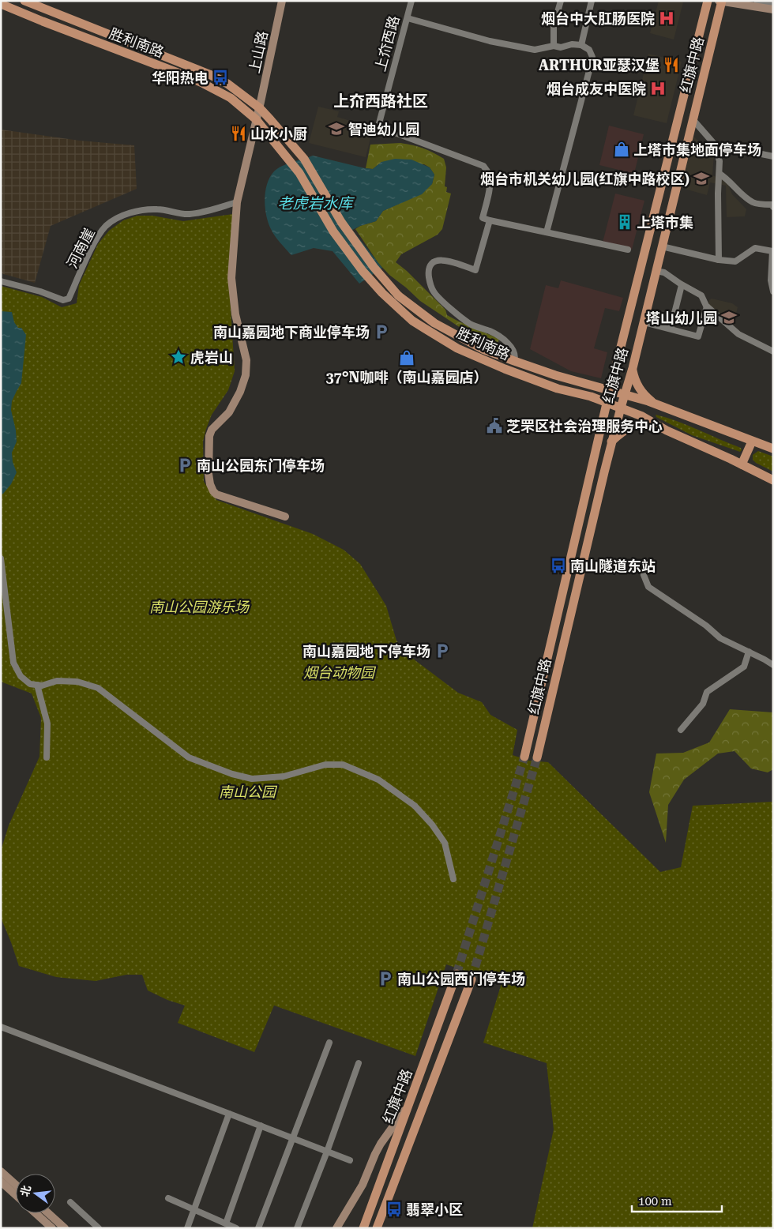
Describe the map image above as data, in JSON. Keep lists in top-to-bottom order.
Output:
{
  "streets": {
    "main road": ["胜利南路", "红旗中路"],
    "street": ["上夼西路", "上山路", "河南崖"]
  },
  "crossings": [
    ["胜利南路", "上山路"],
    ["胜利南路", "红旗中路"],
    ["上山路", "河南崖"]
  ],
  "districts": ["上夼西路社区"],
  "water": ["老虎岩水库"],
  "parks": ["南山公园游乐场", "烟台动物园", "南山公园"],
  "places": {
    "hospital": ["烟台中大肛肠医院", "烟台成友中医院"],
    "restaurant": ["ARTHUR亚瑟汉堡", "山水小厨"],
    "bus stop": ["华阳热电", "南山隧道东站", "翡翠小区"],
    "school or university": ["智迪幼儿园", "烟台市机关幼儿园(红旗中路校区)", "塔山幼儿园"],
    "shop": ["上塔市集地面停车场", "37°N咖啡（南山嘉园店）"],
    "building": ["上塔市集"],
    "parking": [
      "南山嘉园地下商业停车场",
      "南山公园东门停车场",
      "南山嘉园地下停车场",
      "南山公园西门停车场"
    ],
    "place": ["虎岩山"],
    "public building": ["芝罘区社会治理服务中心"]
  },
  "scale_bar": "100 m",
  "north": "left"
}
